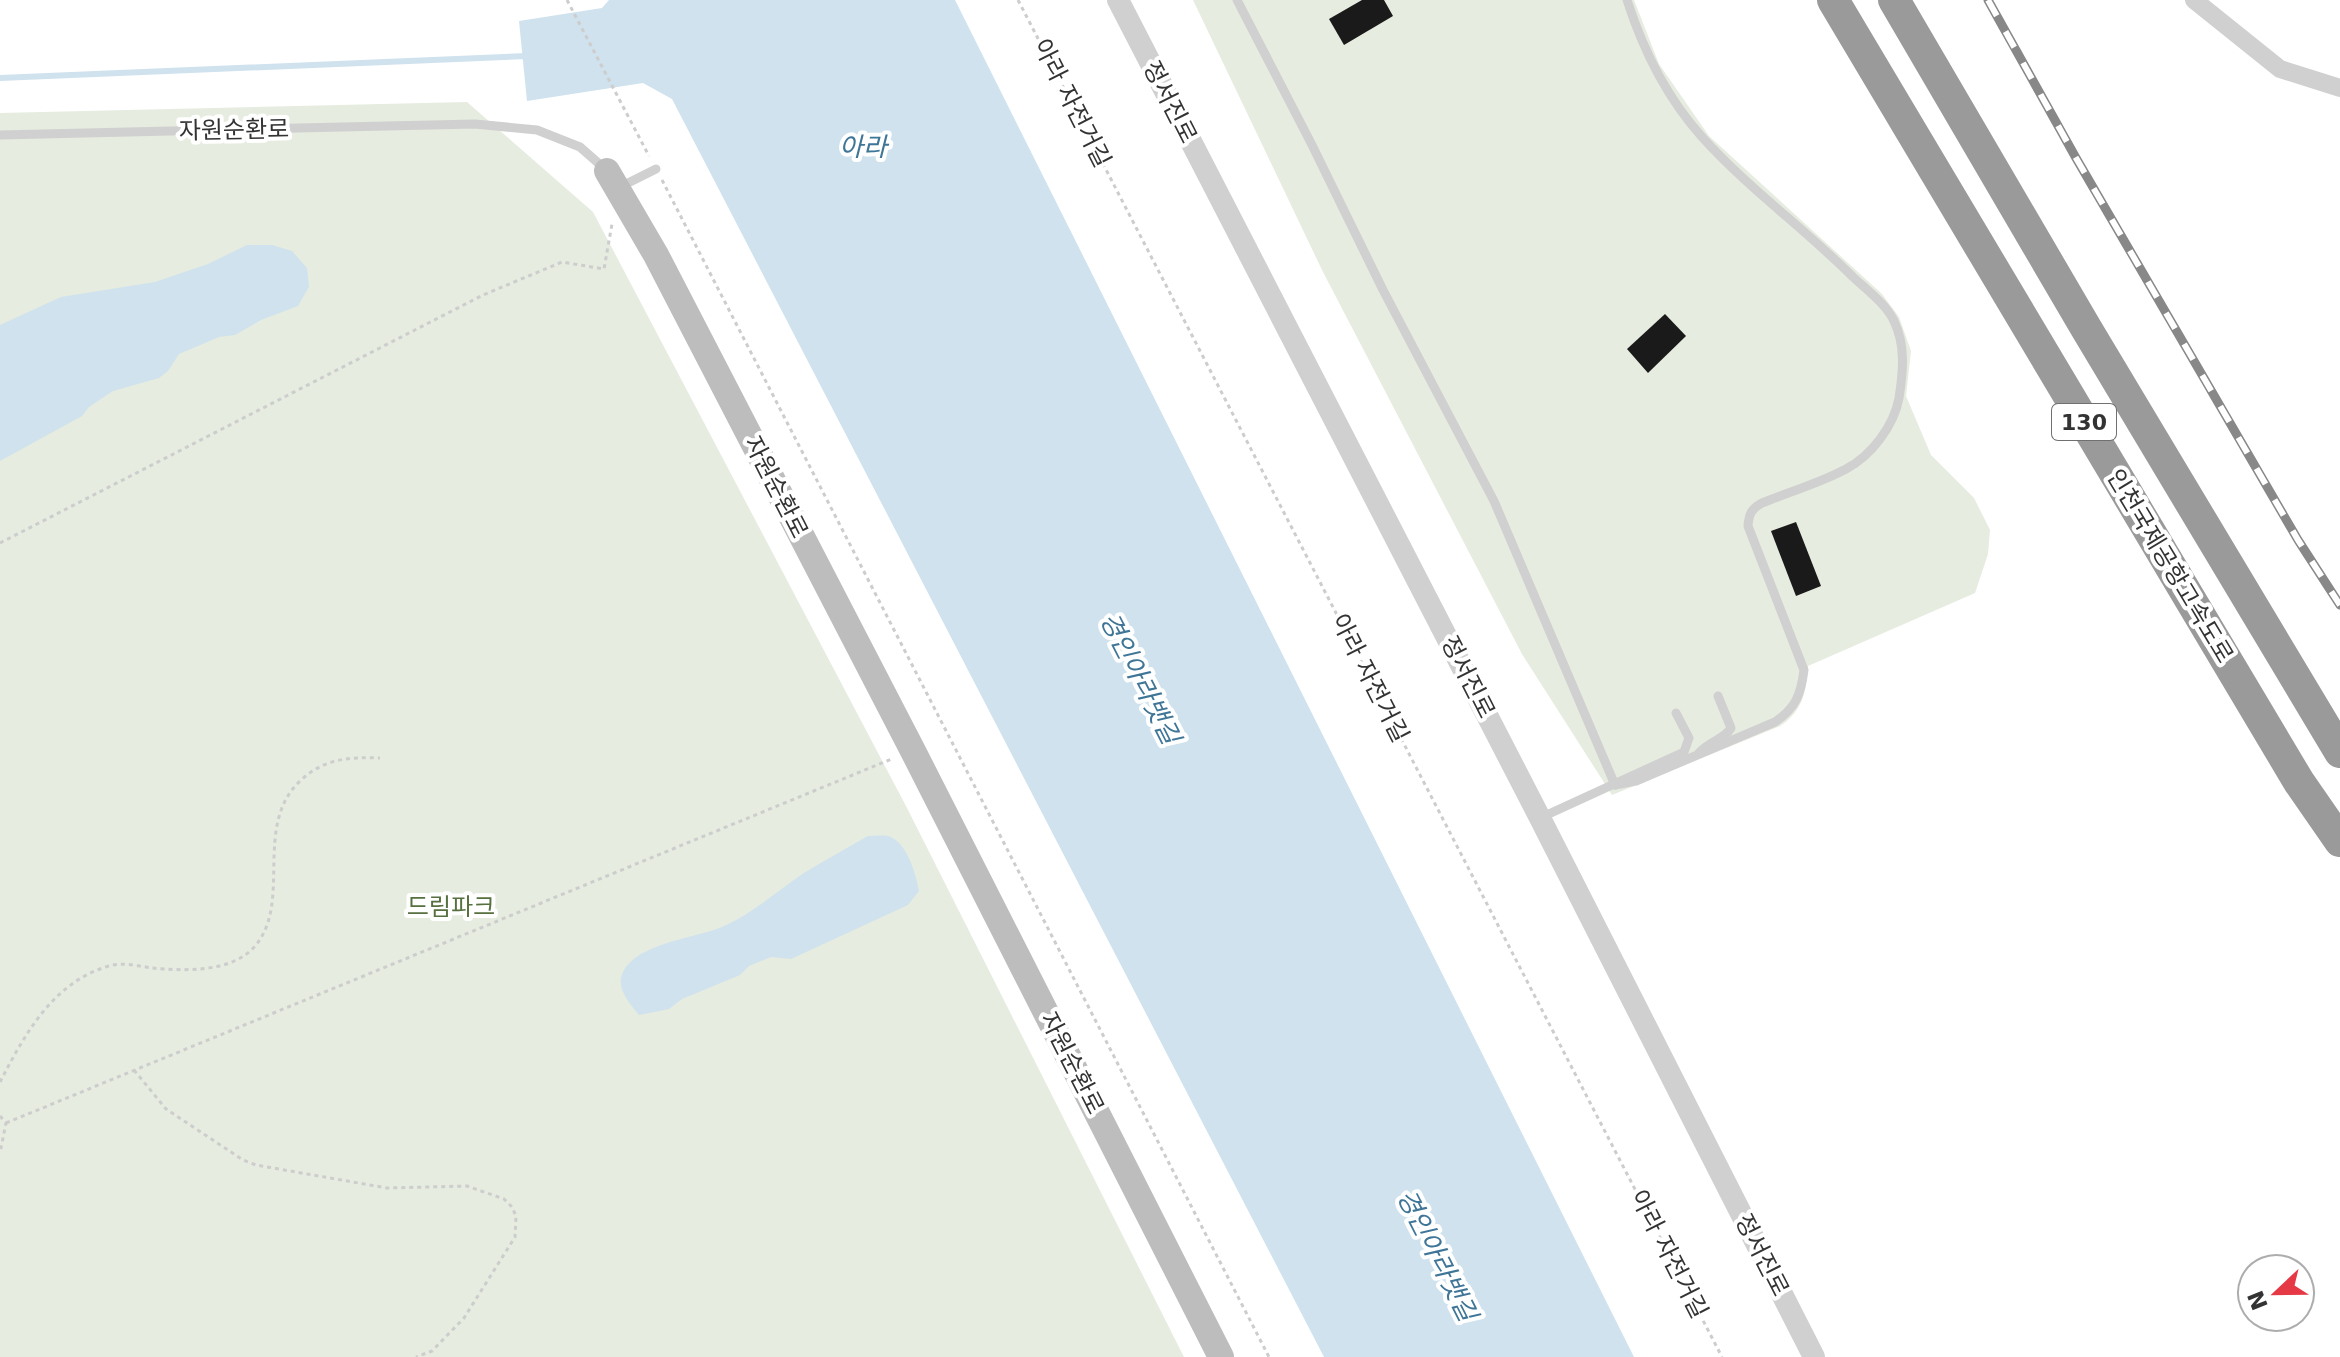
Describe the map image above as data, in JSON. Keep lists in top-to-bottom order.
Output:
{
  "streets": {
    "highway": ["130", "인천국제공항고속도로"],
    "main road": ["자원순환로"],
    "street": ["정서진로"],
    "path": ["아라 자전거길"]
  },
  "water": ["아라", "경인아라뱃길"],
  "parks": ["드림파크"],
  "north": "left"
}
